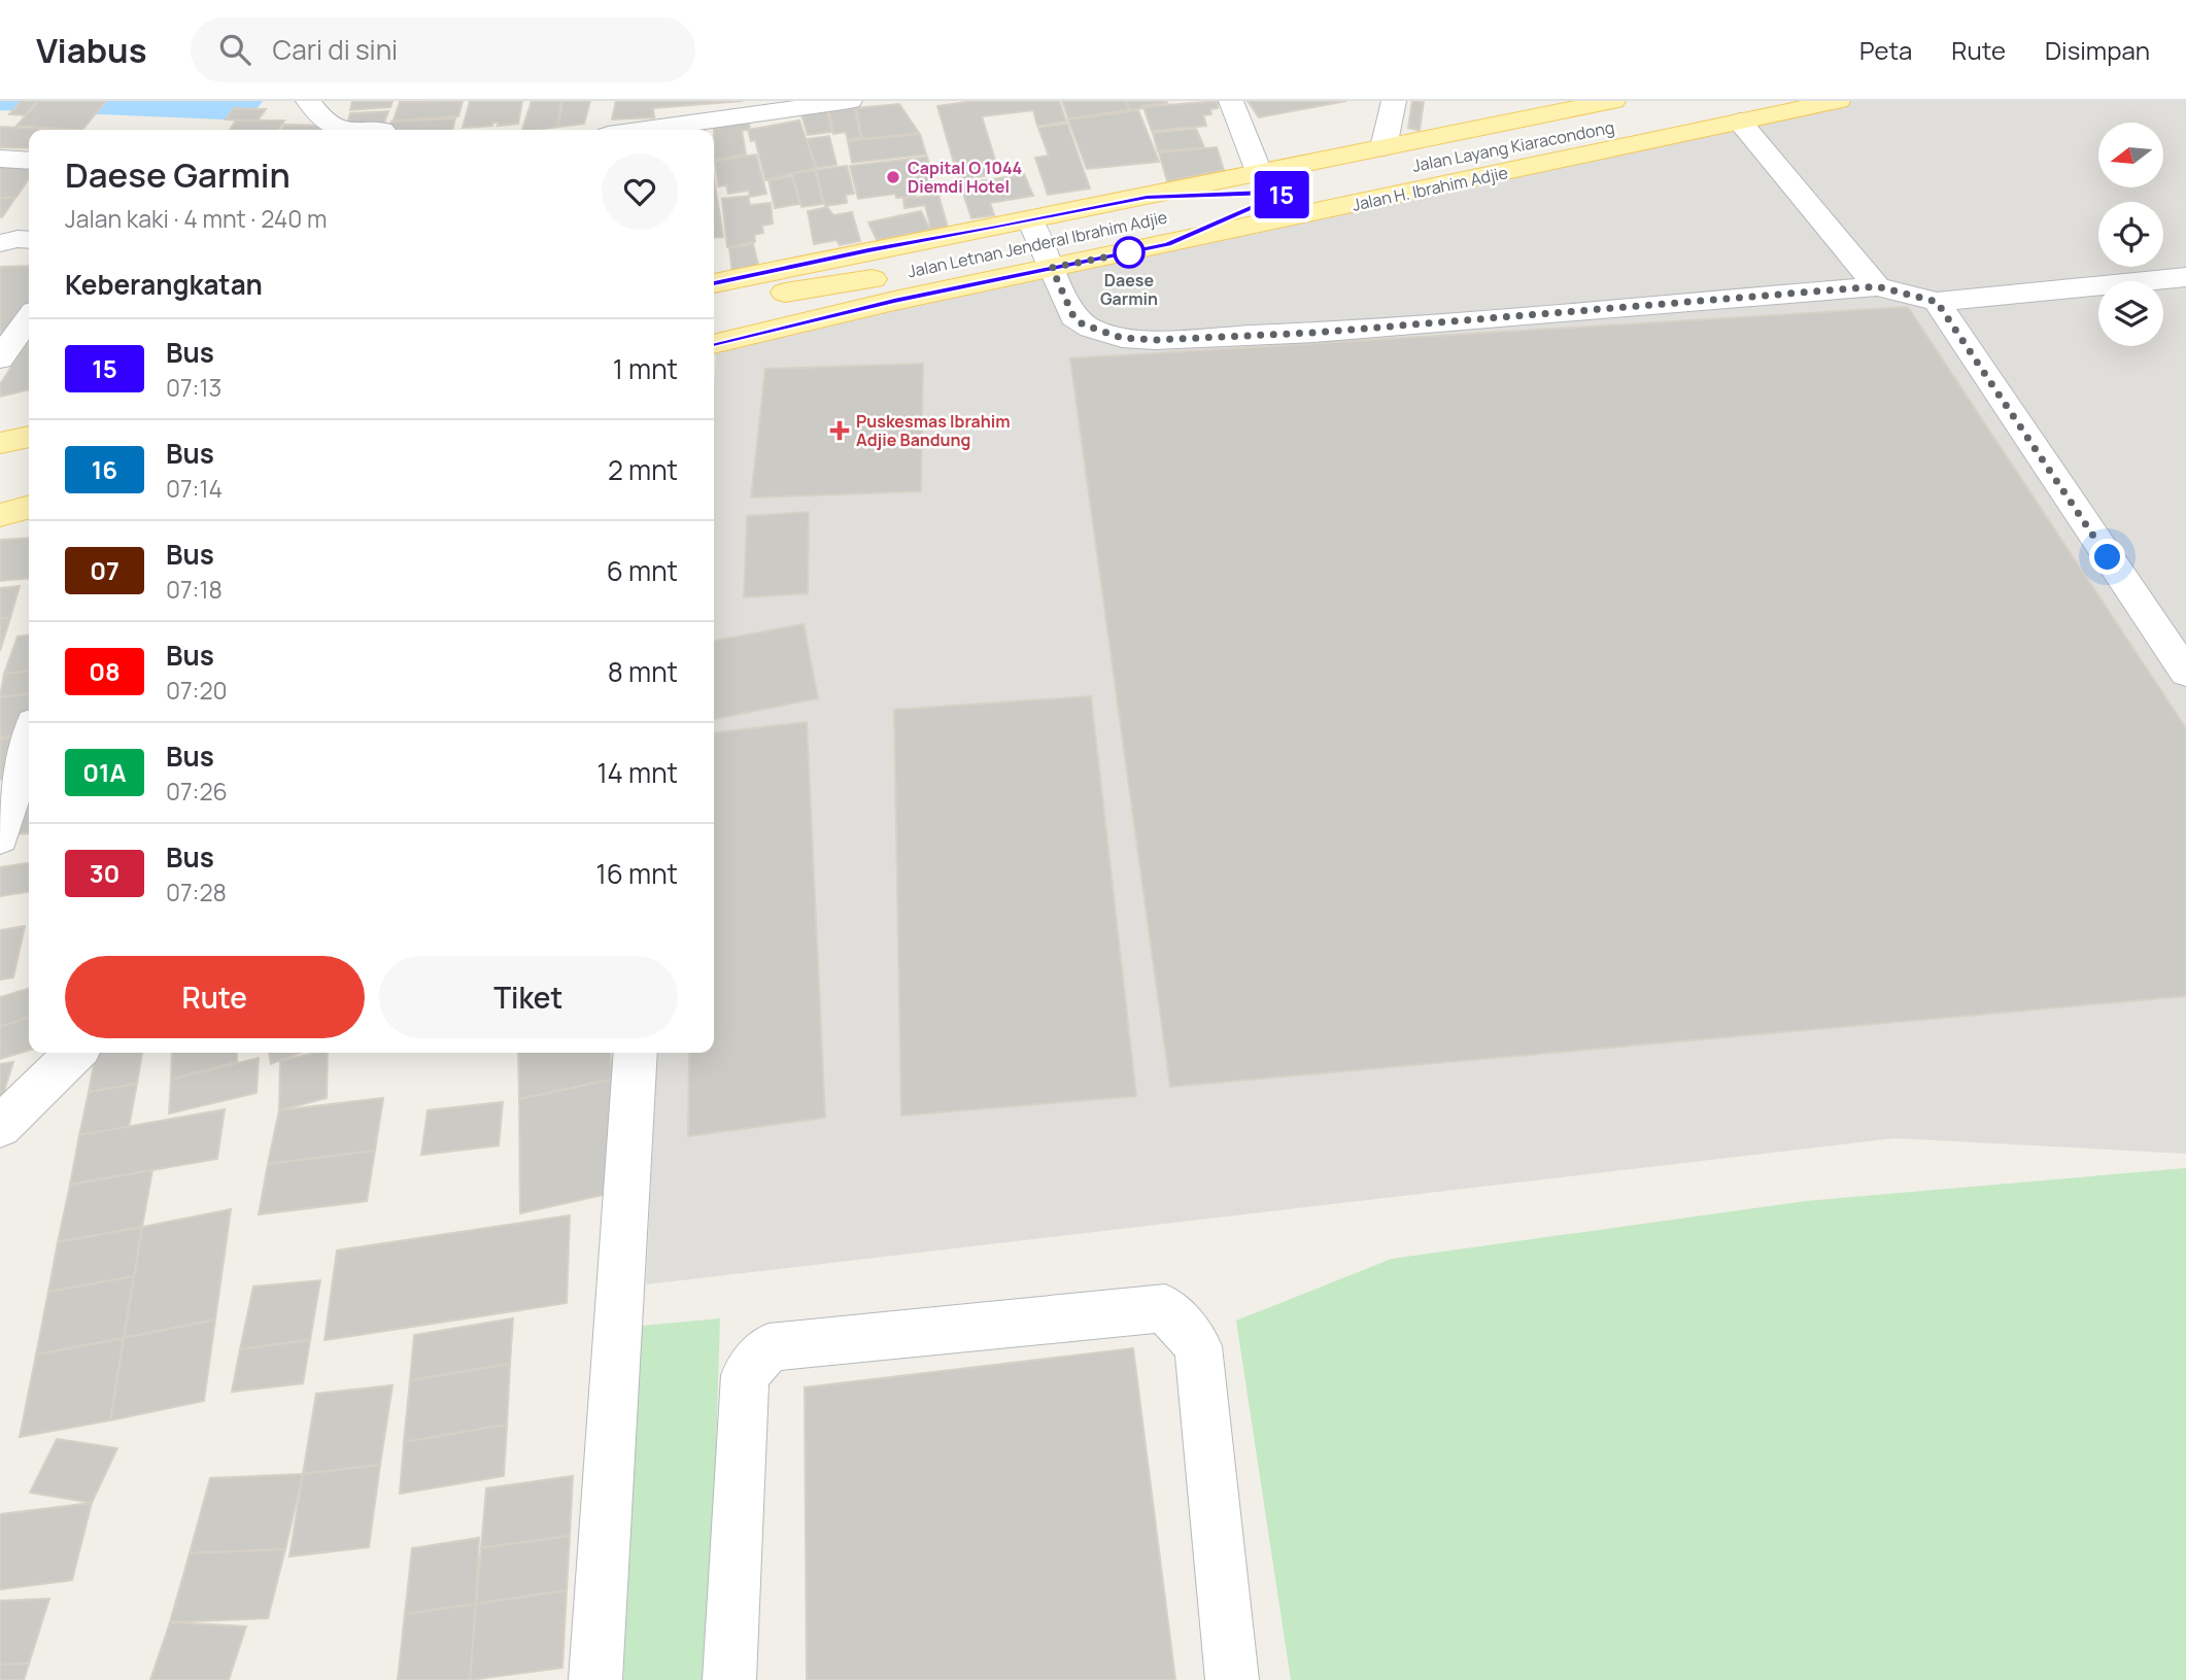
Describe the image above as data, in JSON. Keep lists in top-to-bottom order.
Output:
{
  "streets": {
    "main road": ["Jalan Layang Kiaracondong", "Jalan H. Ibrahim Adjie", "Jalan Letnan Jenderal Ibrahim Adjie"]
  },
  "crossings": [
    ["Jalan Layang Kiaracondong", "Jalan H. Ibrahim Adjie"],
    ["Jalan Layang Kiaracondong", "Jalan Letnan Jenderal Ibrahim Adjie"],
    ["Jalan H. Ibrahim Adjie", "Jalan Letnan Jenderal Ibrahim Adjie"]
  ],
  "places": {
    "other": ["Capital O 1044 Diemdi Hotel", "Daese Garmin"],
    "health": ["Puskesmas Ibrahim Adjie Bandung"]
  },
  "lines": ["bus line 15"],
  "north": "left",
  "page": {
    "header": "Viabus",
    "search": "Cari di sini",
    "nav": ["Peta", "Rute", "Disimpan"],
    "on_map": "15",
    "heading": [
      ["Daese Garmin", "Jalan kaki · 4 mnt · 240 m"],
      "Keberangkatan"
    ],
    "list": [
      {
        "mark": "15",
        "name": "Bus",
        "note": "07:13",
        "value": "1 mnt"
      },
      {
        "mark": "16",
        "name": "Bus",
        "note": "07:14",
        "value": "2 mnt"
      },
      {
        "mark": "07",
        "name": "Bus",
        "note": "07:18",
        "value": "6 mnt"
      },
      {
        "mark": "08",
        "name": "Bus",
        "note": "07:20",
        "value": "8 mnt"
      },
      {
        "mark": "01A",
        "name": "Bus",
        "note": "07:26",
        "value": "14 mnt"
      },
      {
        "mark": "30",
        "name": "Bus",
        "note": "07:28",
        "value": "16 mnt"
      }
    ],
    "buttons": ["Rute", "Tiket"]
  }
}
